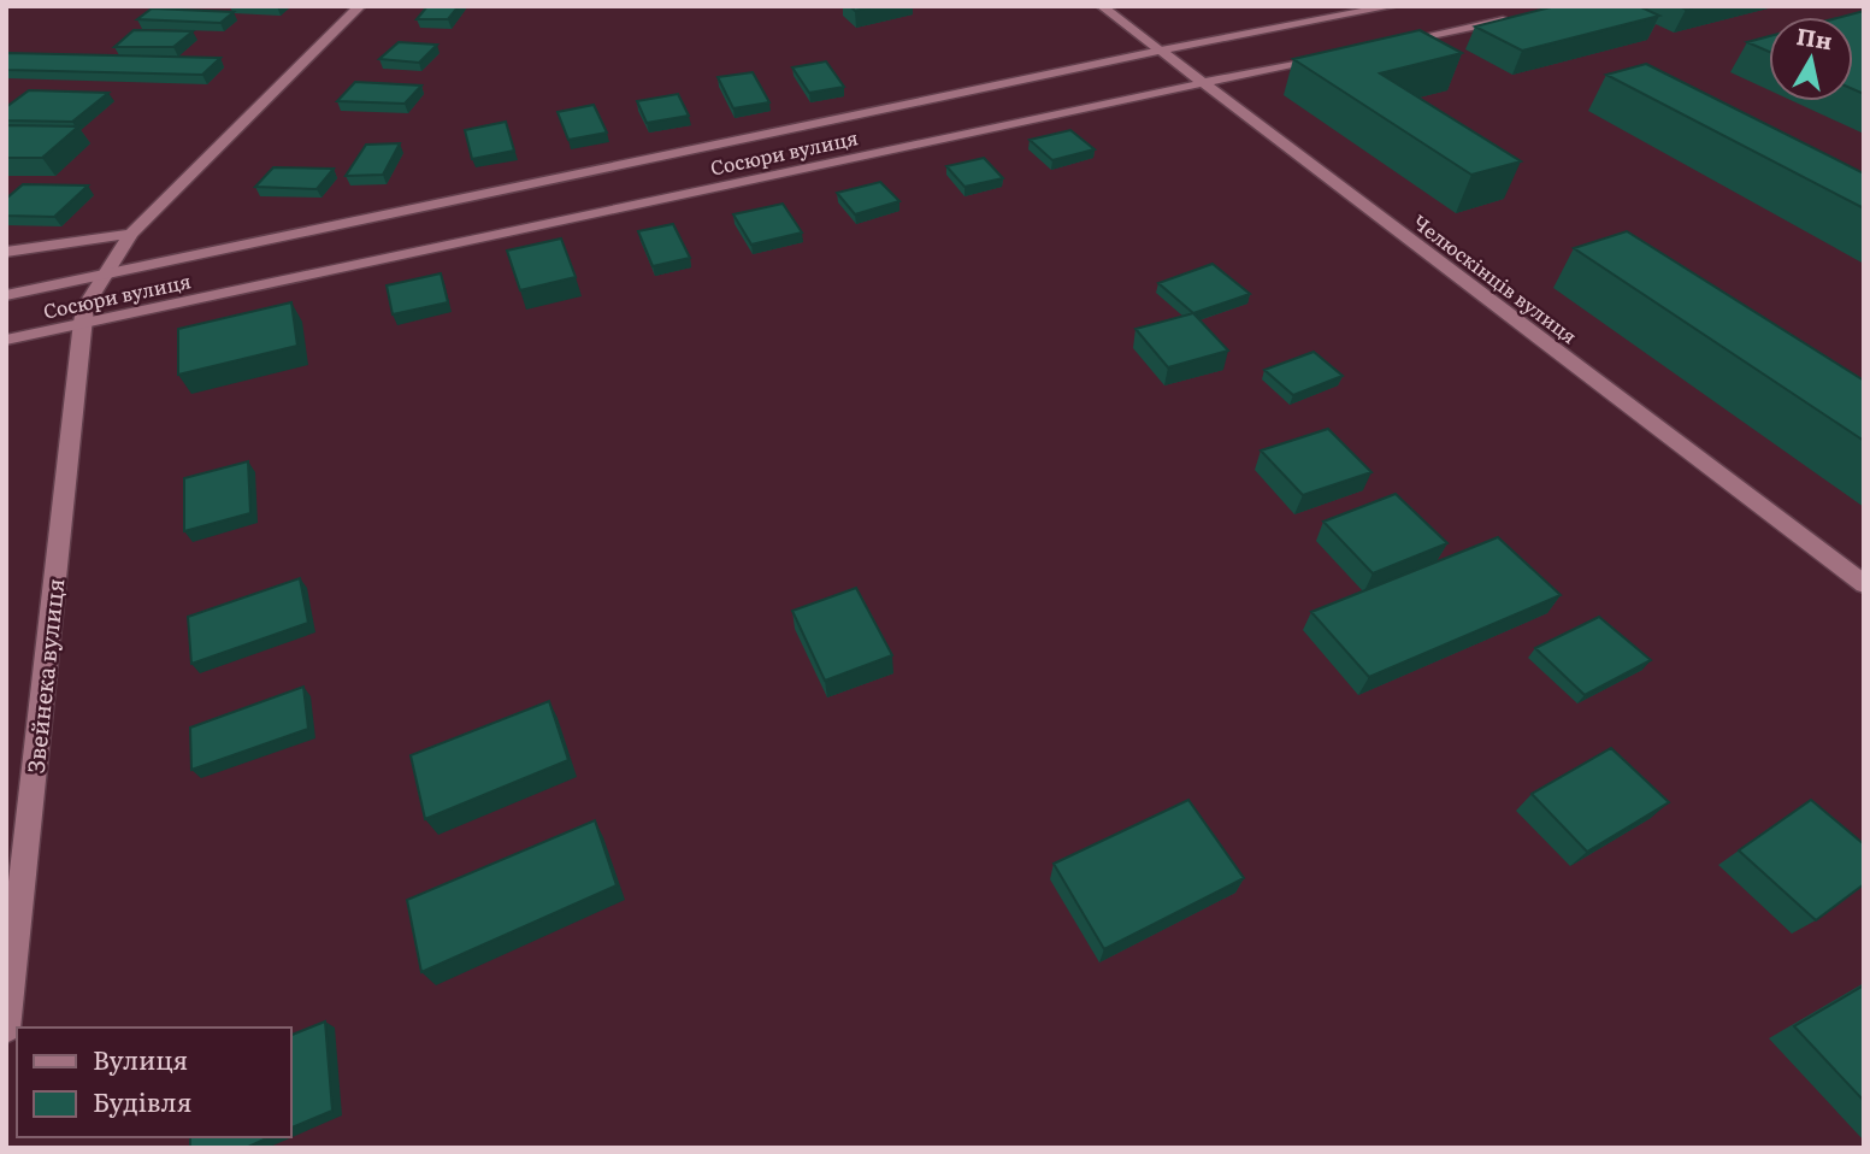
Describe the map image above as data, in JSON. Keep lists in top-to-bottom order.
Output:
{
  "streets": {
    "street": ["Сосюри вулиця", "Челюскінців вулиця", "Звейнека вулиця"]
  },
  "crossings": [
    ["Сосюри вулиця", "Челюскінців вулиця"],
    ["Сосюри вулиця", "Звейнека вулиця"]
  ],
  "legend": ["Вулиця", "Будівля"],
  "north": "top"
}
